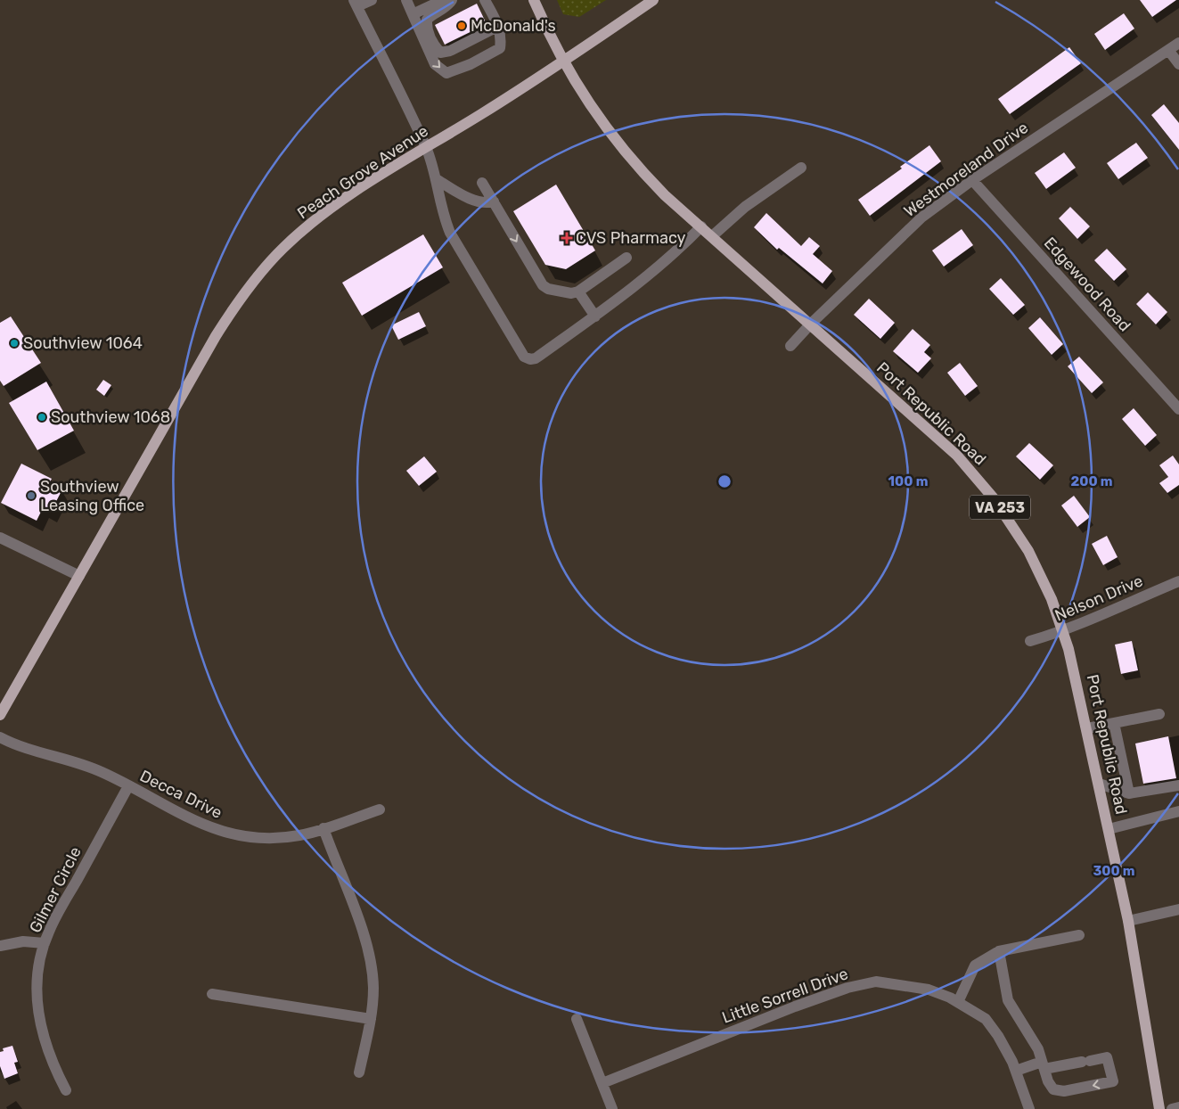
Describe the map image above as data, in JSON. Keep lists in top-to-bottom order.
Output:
{
  "streets": {
    "main road": ["Peach Grove Avenue", "Port Republic Road", "VA 253"],
    "street": [
      "Westmoreland Drive",
      "Edgewood Road",
      "Nelson Drive",
      "Decca Drive",
      "Gilmer Circle",
      "Little Sorrell Drive"
    ]
  },
  "crossings": [
    ["Westmoreland Drive", "Edgewood Road"],
    ["Westmoreland Drive", "Port Republic Road"],
    ["Peach Grove Avenue", "Port Republic Road"],
    ["Port Republic Road", "Nelson Drive"],
    ["Decca Drive", "Gilmer Circle"]
  ],
  "places": {
    "other": [
      "McDonald's",
      "Southview 1064",
      "Southview 1068",
      "Southview Leasing Office"
    ],
    "health": ["CVS Pharmacy"]
  },
  "rings": ["100 m", "200 m", "300 m"]
}
